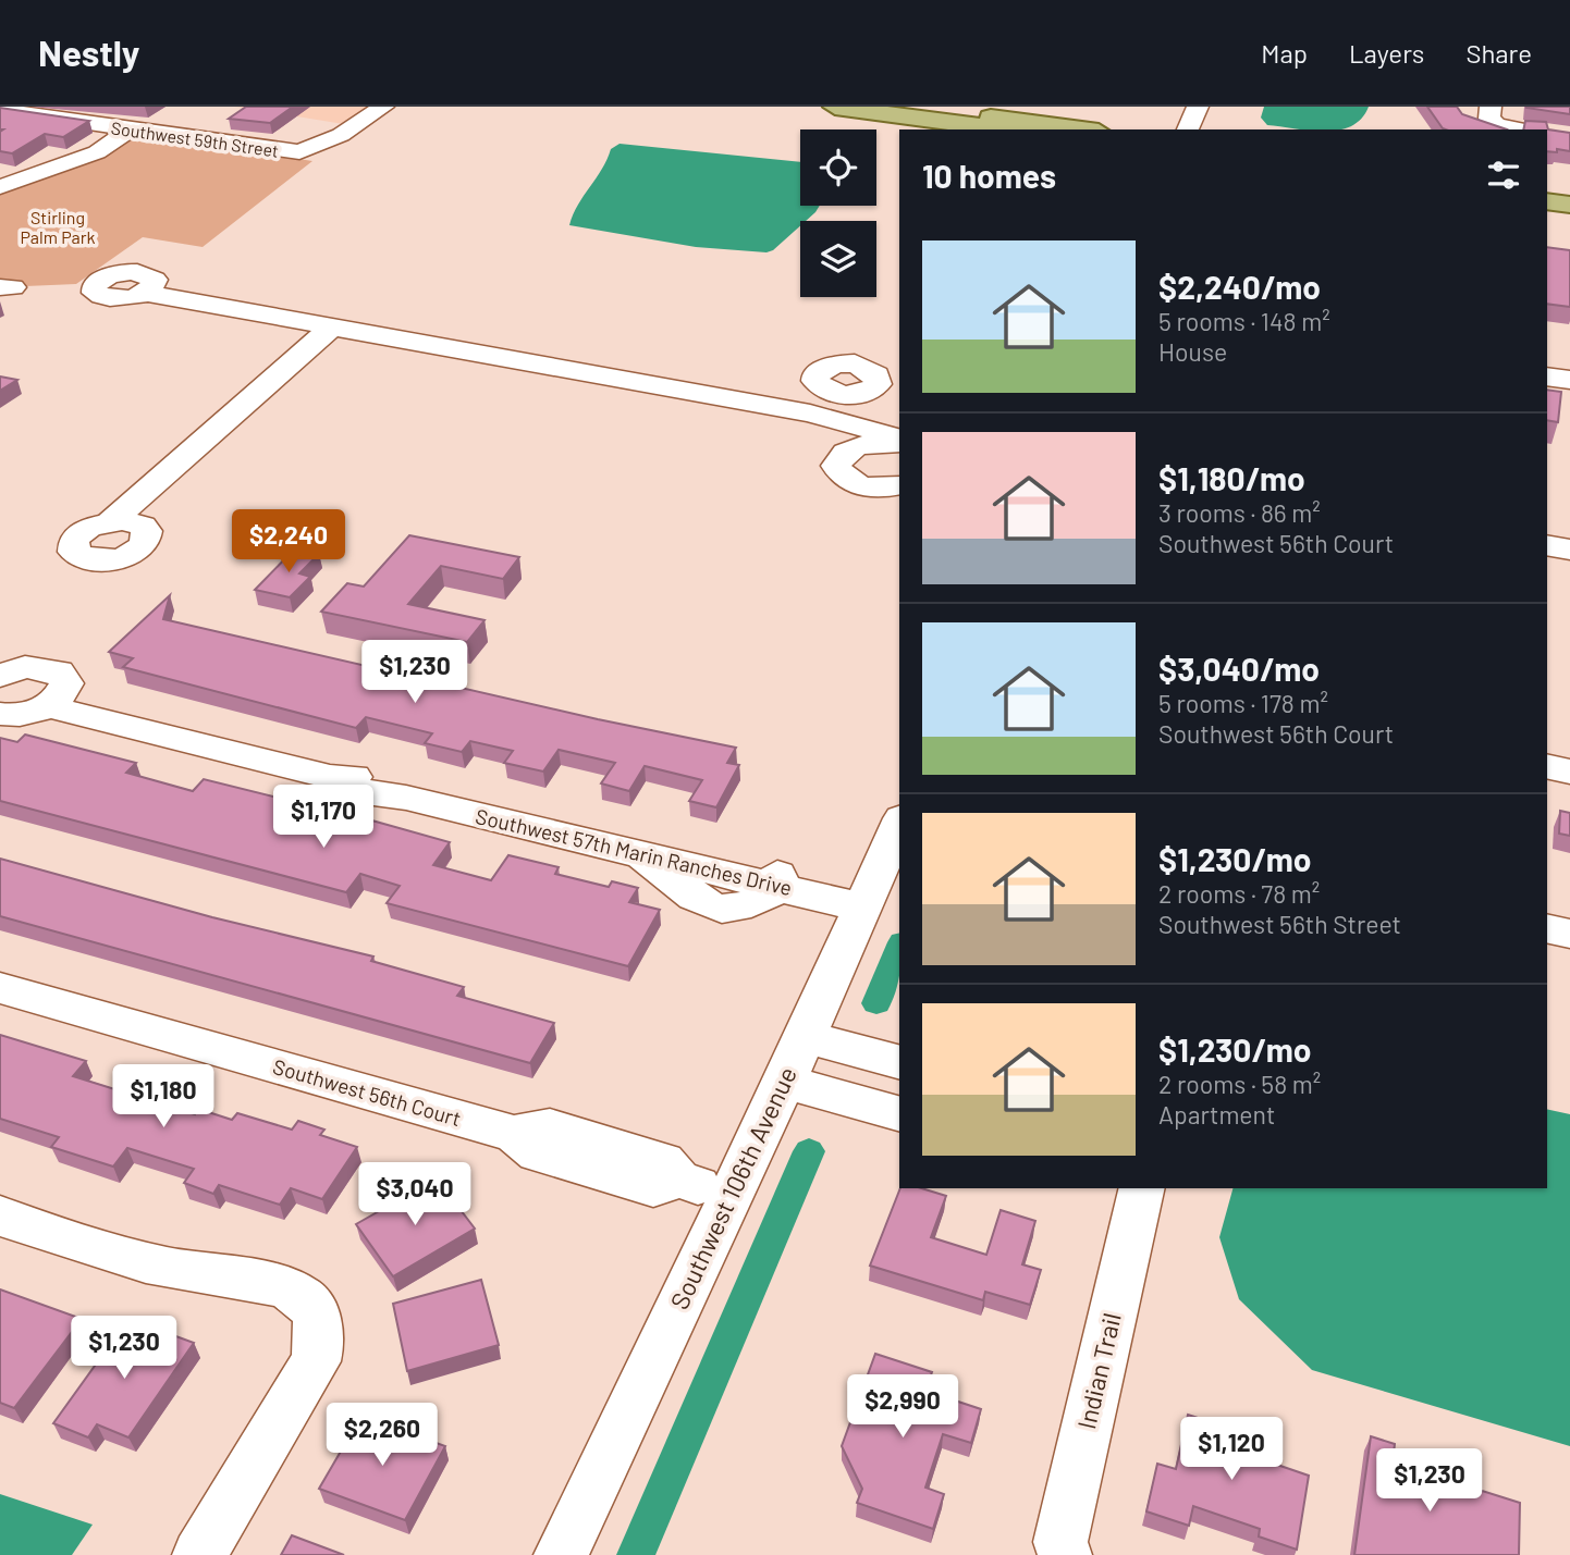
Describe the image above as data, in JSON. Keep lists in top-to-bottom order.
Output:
{
  "streets": {
    "street": [
      "Southwest 59th Street",
      "Southwest 57th Marin Ranches Drive",
      "Southwest 56th Court",
      "Southwest 106th Avenue",
      "Indian Trail"
    ]
  },
  "crossings": [
    ["Southwest 57th Marin Ranches Drive", "Southwest 106th Avenue"],
    ["Southwest 56th Court", "Southwest 106th Avenue"]
  ],
  "parks": ["Stirling Palm Park"],
  "page": {
    "header": "Nestly",
    "nav": ["Map", "Layers", "Share"],
    "heading": "10 homes",
    "list": [
      {
        "name": "$2,240/mo",
        "note": "5 rooms · 148 m² · House"
      },
      {
        "name": "$1,180/mo",
        "note": "3 rooms · 86 m² · Southwest 56th Court"
      },
      {
        "name": "$3,040/mo",
        "note": "5 rooms · 178 m² · Southwest 56th Court"
      },
      {
        "name": "$1,230/mo",
        "note": "2 rooms · 78 m² · Southwest 56th Street"
      },
      {
        "name": "$1,230/mo",
        "note": "2 rooms · 58 m² · Apartment"
      }
    ],
    "price": [
      "$2,240",
      "$1,230",
      "$1,170",
      "$1,180",
      "$3,040",
      "$1,230",
      "$2,990",
      "$2,260",
      "$1,120",
      "$1,230"
    ]
  }
}
